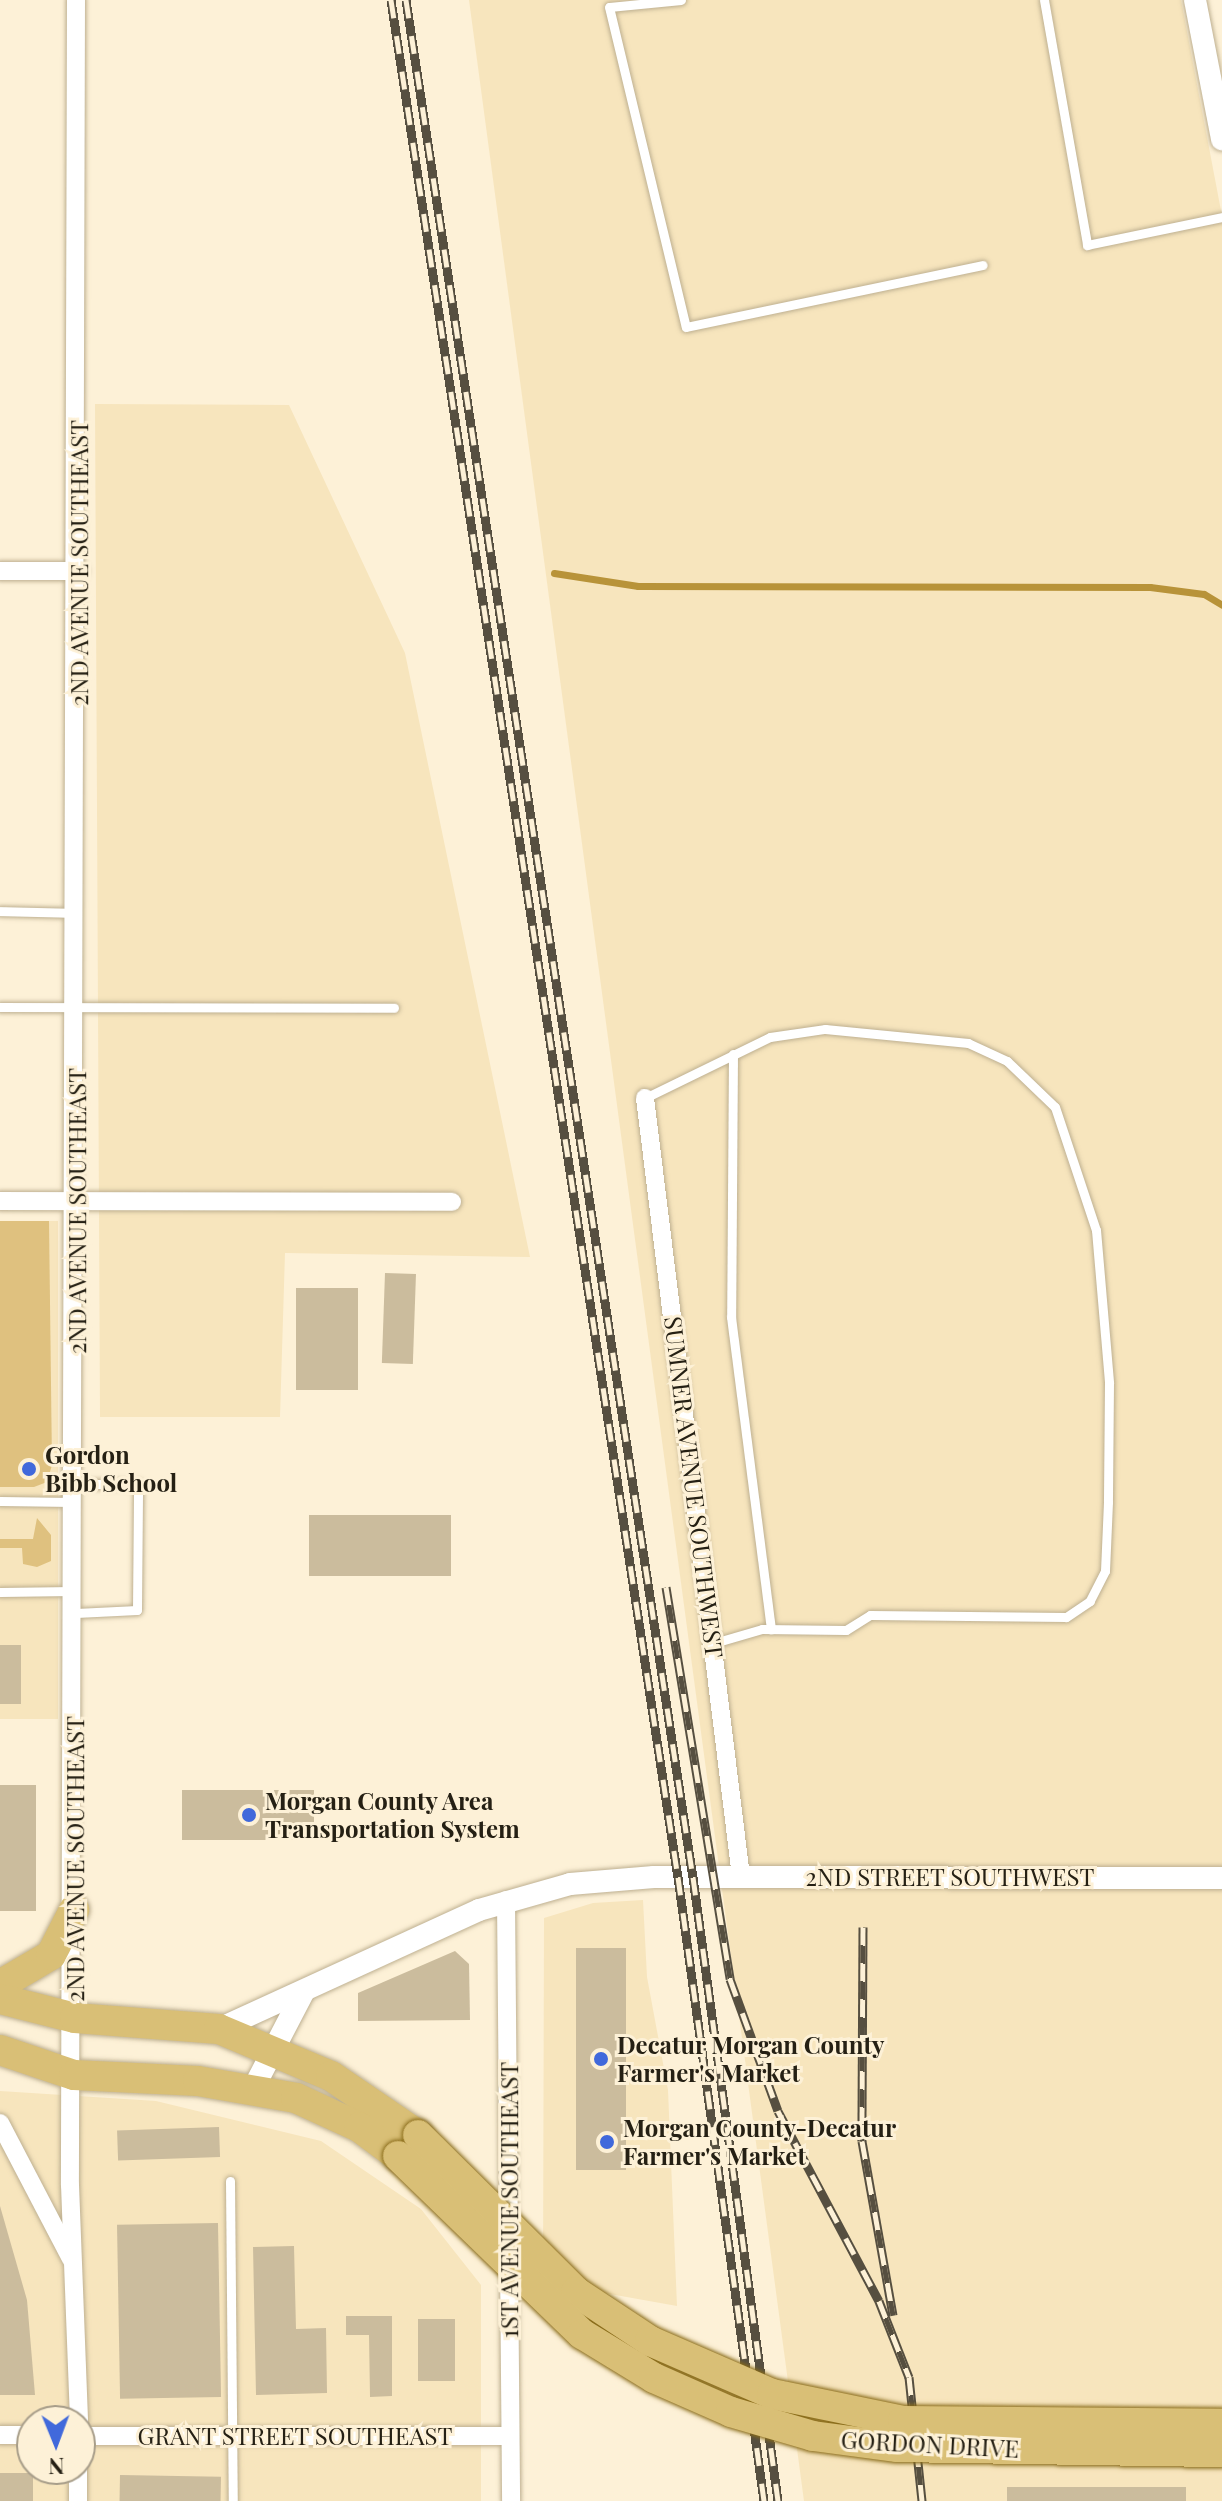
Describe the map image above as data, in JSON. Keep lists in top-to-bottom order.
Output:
{
  "streets": {
    "main road": ["GORDON DRIVE"],
    "street": [
      "2ND AVENUE SOUTHEAST",
      "SUMNER AVENUE SOUTHWEST",
      "2ND STREET SOUTHWEST",
      "1ST AVENUE SOUTHEAST",
      "GRANT STREET SOUTHEAST"
    ]
  },
  "crossings": [
    ["SUMNER AVENUE SOUTHWEST", "2ND STREET SOUTHWEST"],
    ["2ND STREET SOUTHWEST", "1ST AVENUE SOUTHEAST"],
    ["1ST AVENUE SOUTHEAST", "GRANT STREET SOUTHEAST"]
  ],
  "places": [
    "Gordon Bibb School",
    "Morgan County Area Transportation System",
    "Decatur Morgan County Farmer's Market",
    "Morgan County-Decatur Farmer's Market"
  ],
  "north": "bottom"
}
